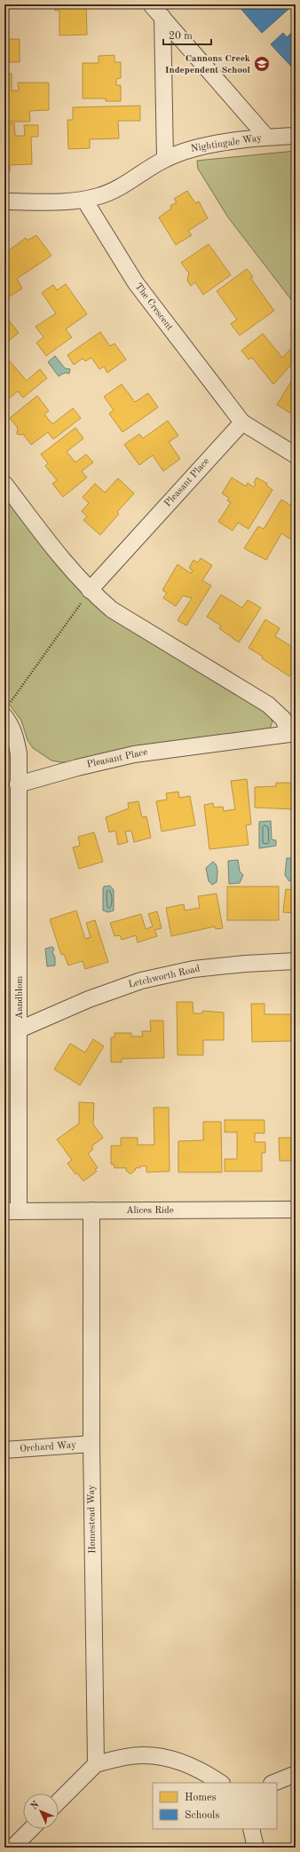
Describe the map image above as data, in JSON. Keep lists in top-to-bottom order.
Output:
{
  "streets": {
    "street": [
      "Nightingale Way",
      "The Crescent",
      "Pleasant Place",
      "Letchworth Road",
      "Aandblom",
      "Alices Ride",
      "Orchard Way",
      "Homestead Way"
    ]
  },
  "crossings": [
    ["Nightingale Way", "The Crescent"],
    ["The Crescent", "Pleasant Place"],
    ["Pleasant Place", "Aandblom"],
    ["Letchworth Road", "Aandblom"],
    ["Aandblom", "Alices Ride"],
    ["Alices Ride", "Homestead Way"],
    ["Orchard Way", "Homestead Way"]
  ],
  "places": {
    "school or university": ["Cannons Creek Independent School"]
  },
  "legend": ["Homes", "Schools"],
  "scale_bar": "20 m",
  "north": "top left"
}
